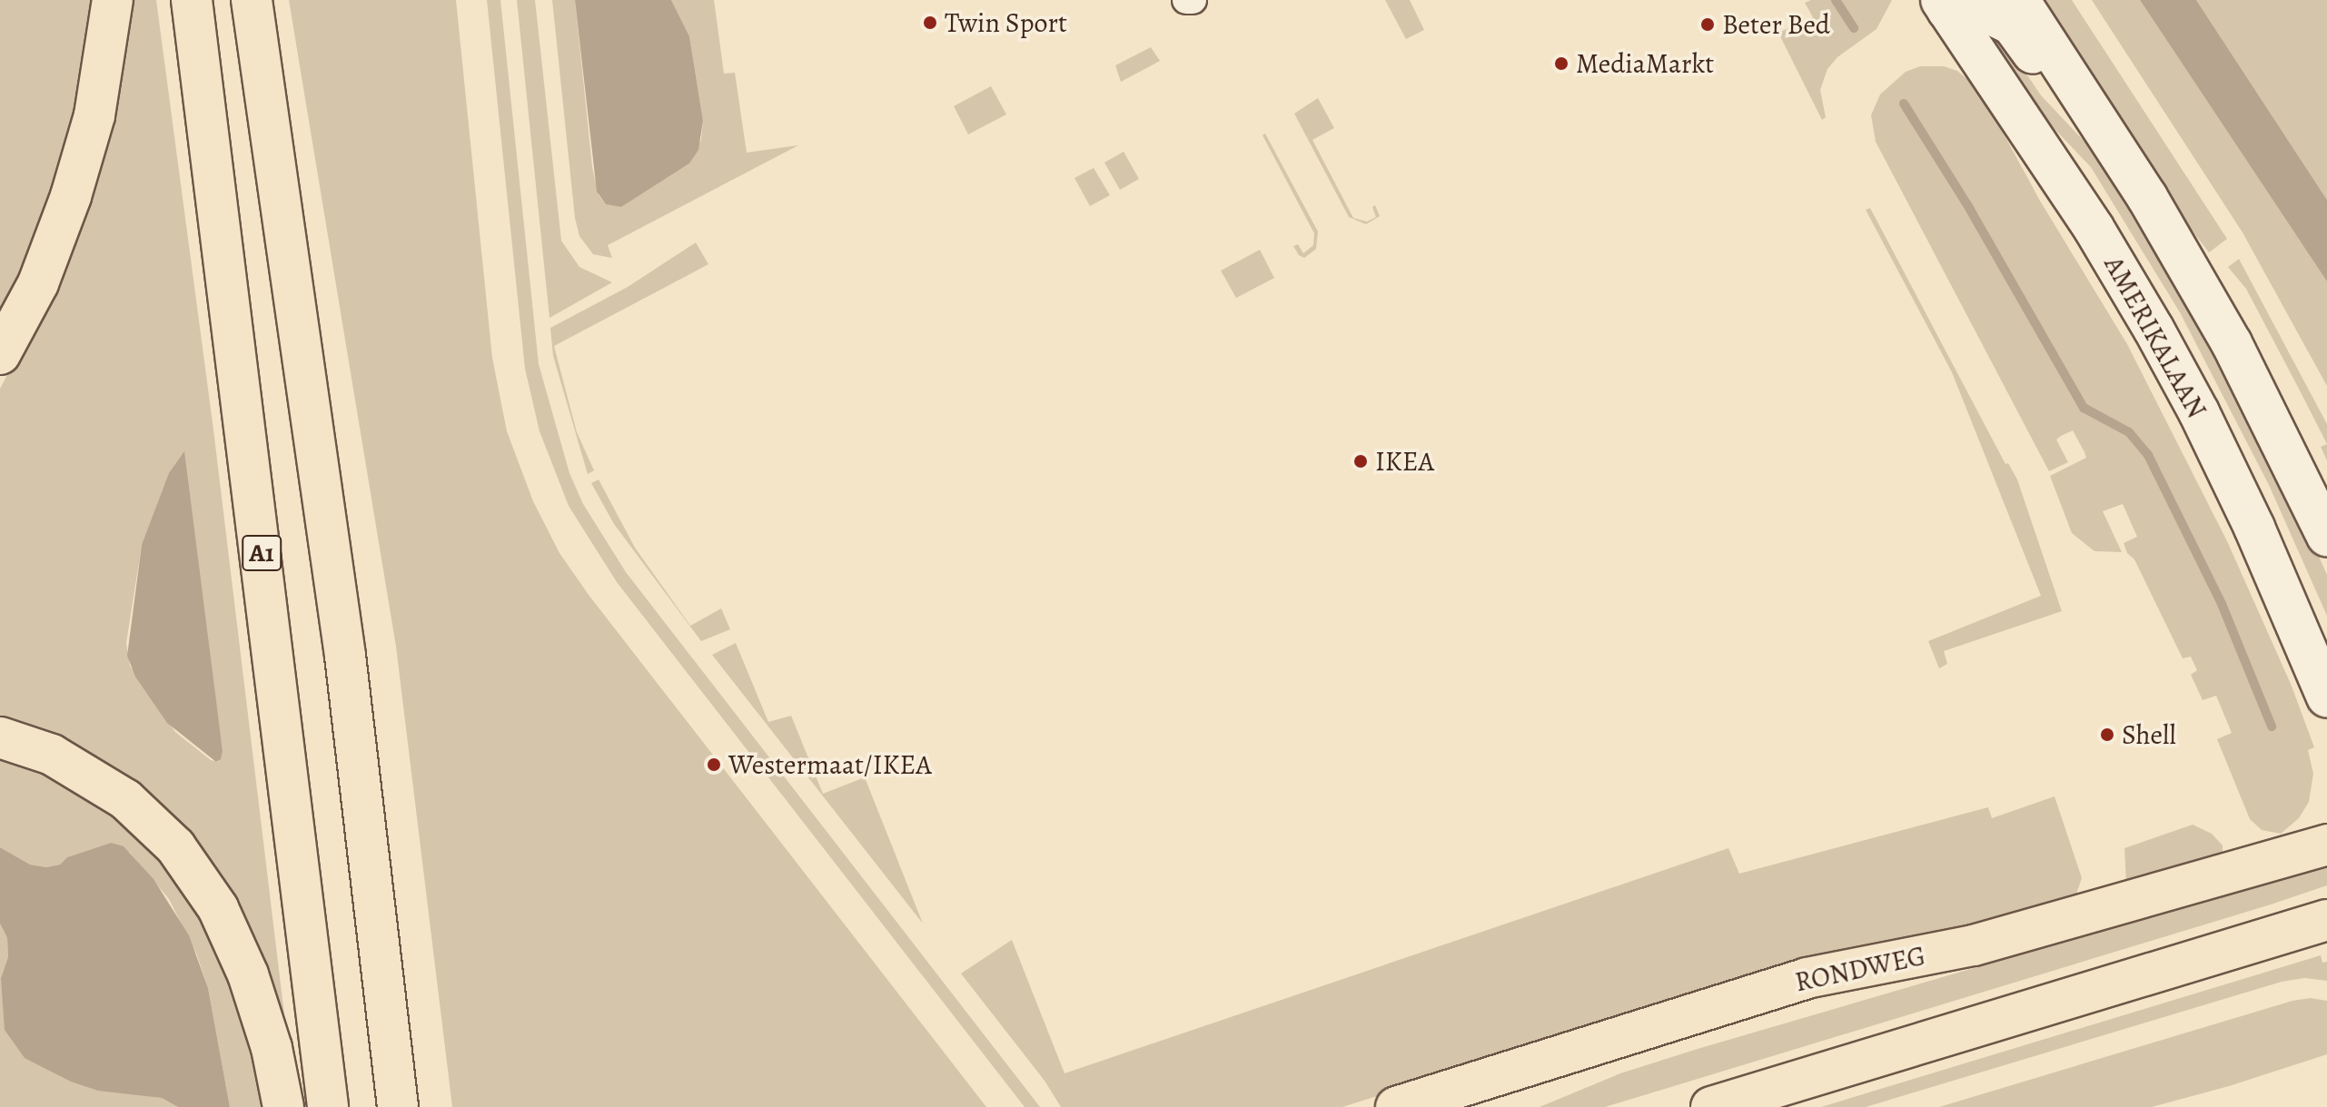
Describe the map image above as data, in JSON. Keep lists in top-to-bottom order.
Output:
{
  "streets": {
    "main road": ["AMERIKALAAN", "A1", "RONDWEG"]
  },
  "places": [
    "Twin Sport",
    "Beter Bed",
    "MediaMarkt",
    "IKEA",
    "Shell",
    "Westermaat/IKEA"
  ]
}
